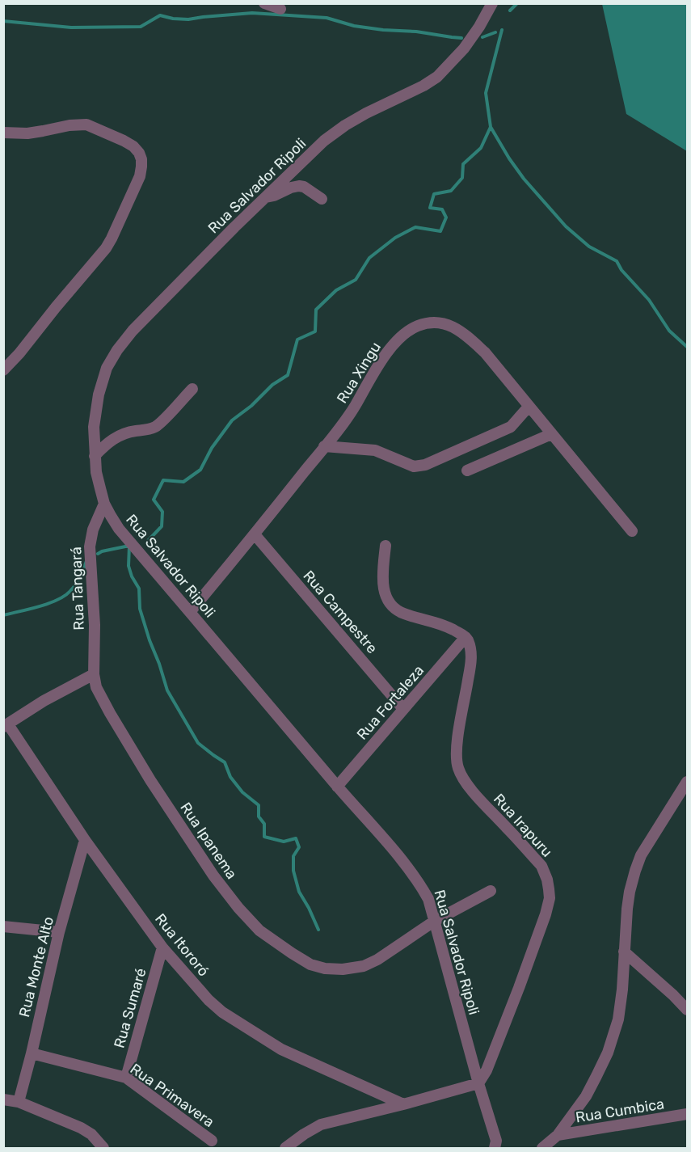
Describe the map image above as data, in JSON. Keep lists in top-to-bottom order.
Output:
{
  "streets": {
    "street": [
      "Rua Salvador Ripoli",
      "Rua Xingu",
      "Rua Tangará",
      "Rua Campestre",
      "Rua Fortaleza",
      "Rua Irapuru",
      "Rua Ipanema",
      "Rua Itororó",
      "Rua Monte Alto",
      "Rua Sumaré",
      "Rua Primavera",
      "Rua Cumbica"
    ]
  },
  "crossings": [
    ["Rua Salvador Ripoli", "Rua Xingu"],
    ["Rua Salvador Ripoli", "Rua Tangará"],
    ["Rua Salvador Ripoli", "Rua Fortaleza"],
    ["Rua Salvador Ripoli", "Rua Irapuru"],
    ["Rua Salvador Ripoli", "Rua Ipanema"],
    ["Rua Xingu", "Rua Campestre"],
    ["Rua Tangará", "Rua Ipanema"],
    ["Rua Campestre", "Rua Fortaleza"],
    ["Rua Fortaleza", "Rua Irapuru"],
    ["Rua Itororó", "Rua Monte Alto"],
    ["Rua Itororó", "Rua Sumaré"],
    ["Rua Monte Alto", "Rua Primavera"],
    ["Rua Sumaré", "Rua Primavera"]
  ]
}
